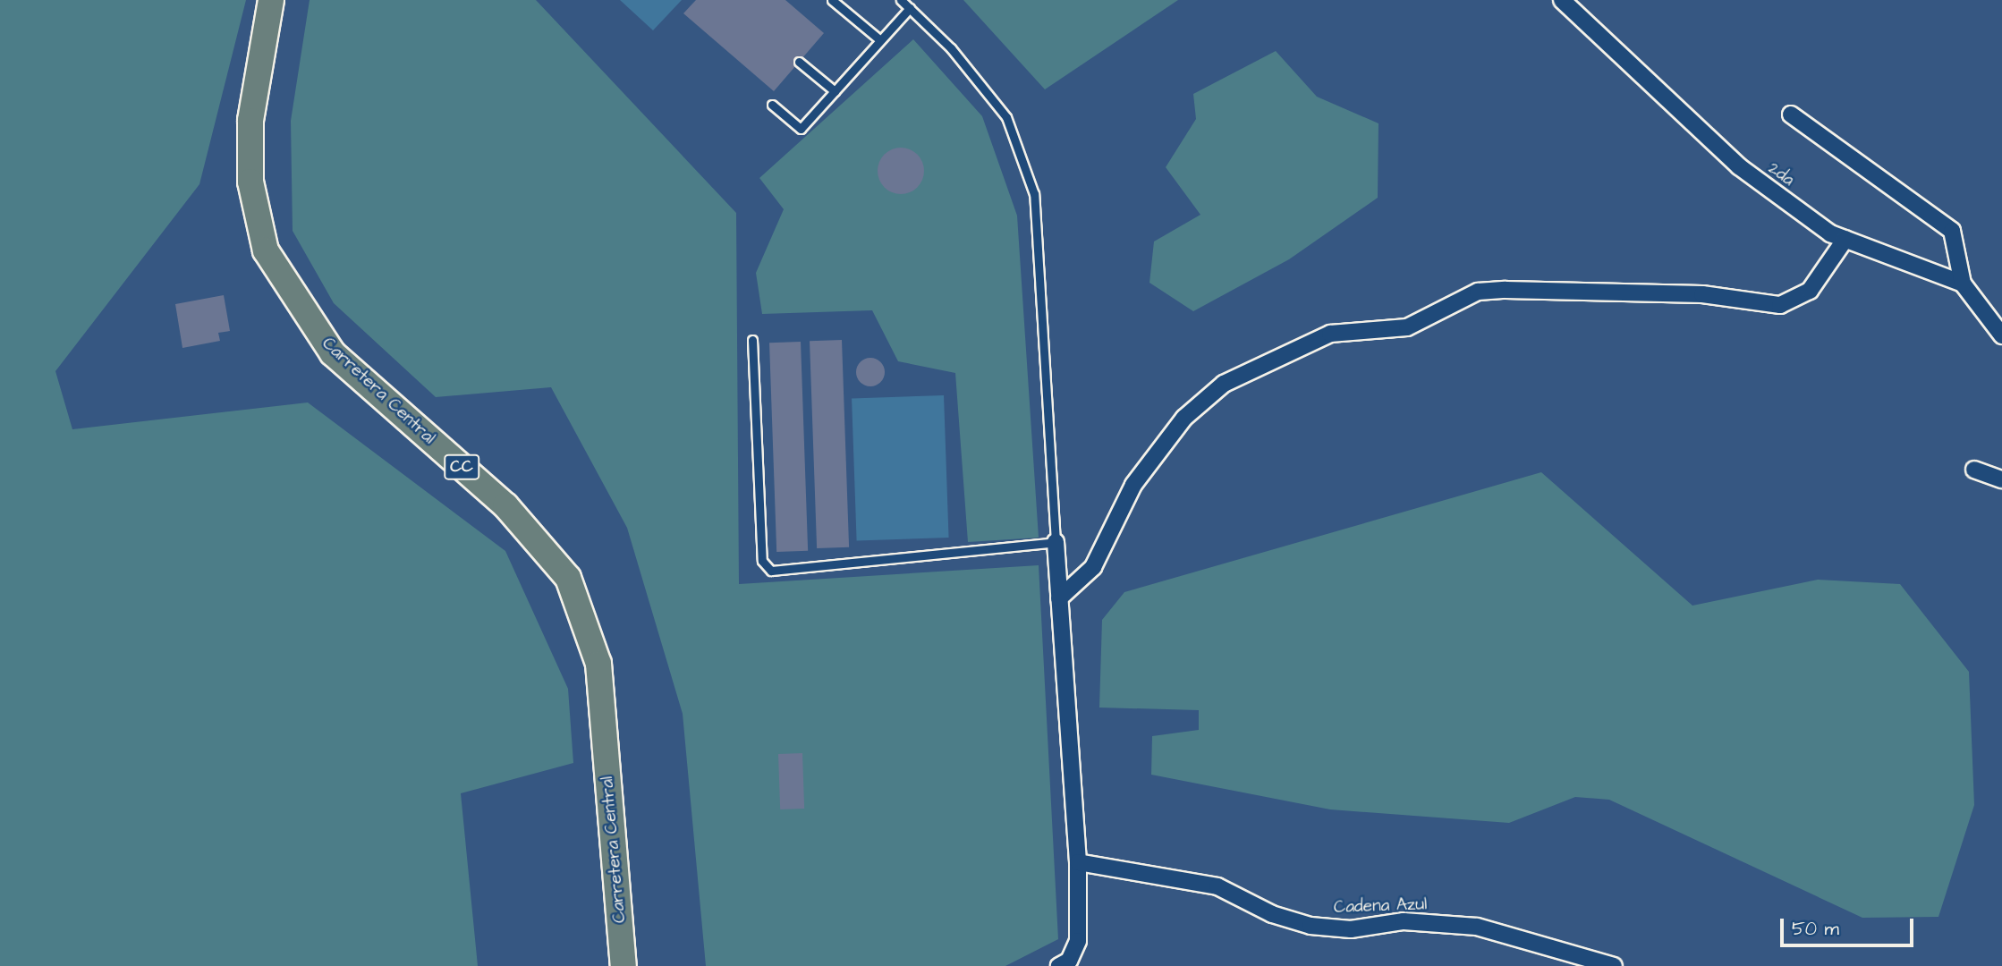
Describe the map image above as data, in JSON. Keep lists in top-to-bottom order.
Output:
{
  "streets": {
    "main road": ["Carretera Central", "CC"],
    "street": ["2da", "Cadena Azul"]
  },
  "scale_bar": "50 m"
}
